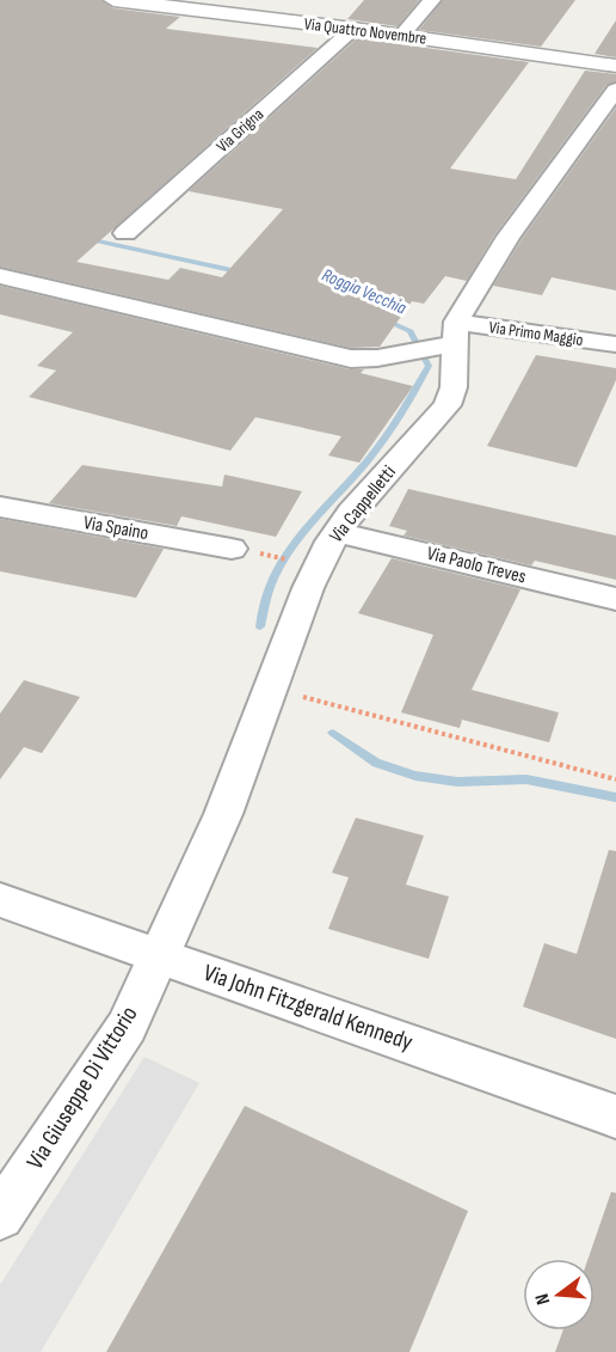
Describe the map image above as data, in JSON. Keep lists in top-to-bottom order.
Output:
{
  "streets": {
    "street": [
      "Via Quattro Novembre",
      "Via Grigna",
      "Via Primo Maggio",
      "Via Cappelletti",
      "Via Spaino",
      "Via Paolo Treves",
      "Via John Fitzgerald Kennedy",
      "Via Giuseppe Di Vittorio"
    ]
  },
  "crossings": [
    ["Via Quattro Novembre", "Via Grigna"],
    ["Via Primo Maggio", "Via Cappelletti"],
    ["Via Cappelletti", "Via Paolo Treves"],
    ["Via Cappelletti", "Via John Fitzgerald Kennedy"],
    ["Via Cappelletti", "Via Giuseppe Di Vittorio"],
    ["Via John Fitzgerald Kennedy", "Via Giuseppe Di Vittorio"]
  ],
  "water": ["Roggia Vecchia"],
  "north": "left"
}
